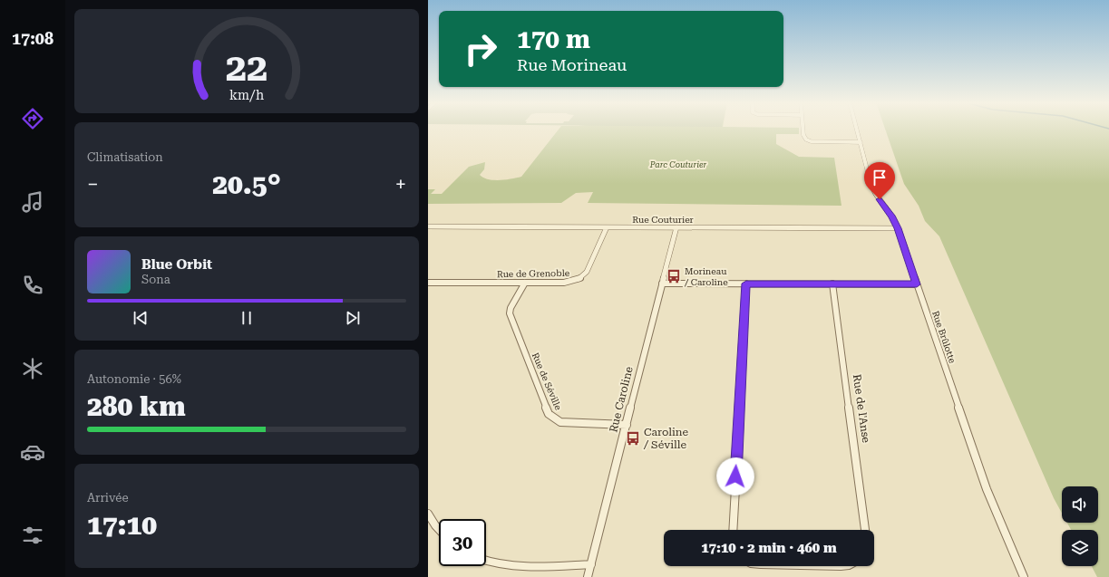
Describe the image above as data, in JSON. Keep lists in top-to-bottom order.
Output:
{
  "streets": {
    "street": [
      "Rue Couturier",
      "Rue de Grenoble",
      "Rue Brûlotte",
      "Rue de Séville",
      "Rue Caroline",
      "Rue de l'Anse"
    ]
  },
  "crossings": [
    ["Rue Couturier", "Rue de Grenoble"],
    ["Rue Couturier", "Rue Brûlotte"],
    ["Rue Couturier", "Rue Caroline"],
    ["Rue de Grenoble", "Rue de Séville"],
    ["Rue de Séville", "Rue Caroline"]
  ],
  "parks": ["Parc Couturier"],
  "places": {
    "bus stop": ["Morineau / Caroline", "Caroline / Séville"]
  },
  "page": {
    "tabs": "17:08",
    "turn": ["170 m", "Rue Morineau"],
    "tile": [
      "Climatisation",
      ["Autonomie · 56%", "280 km"],
      ["Arrivée", "17:10"]
    ],
    "heat": ["−", "20.5°", "+"],
    "song": ["Blue Orbit", "Sona"],
    "limit": "30",
    "trip": "17:10 · 2 min · 460 m",
    "gauge": ["22", "km/h"]
  }
}
